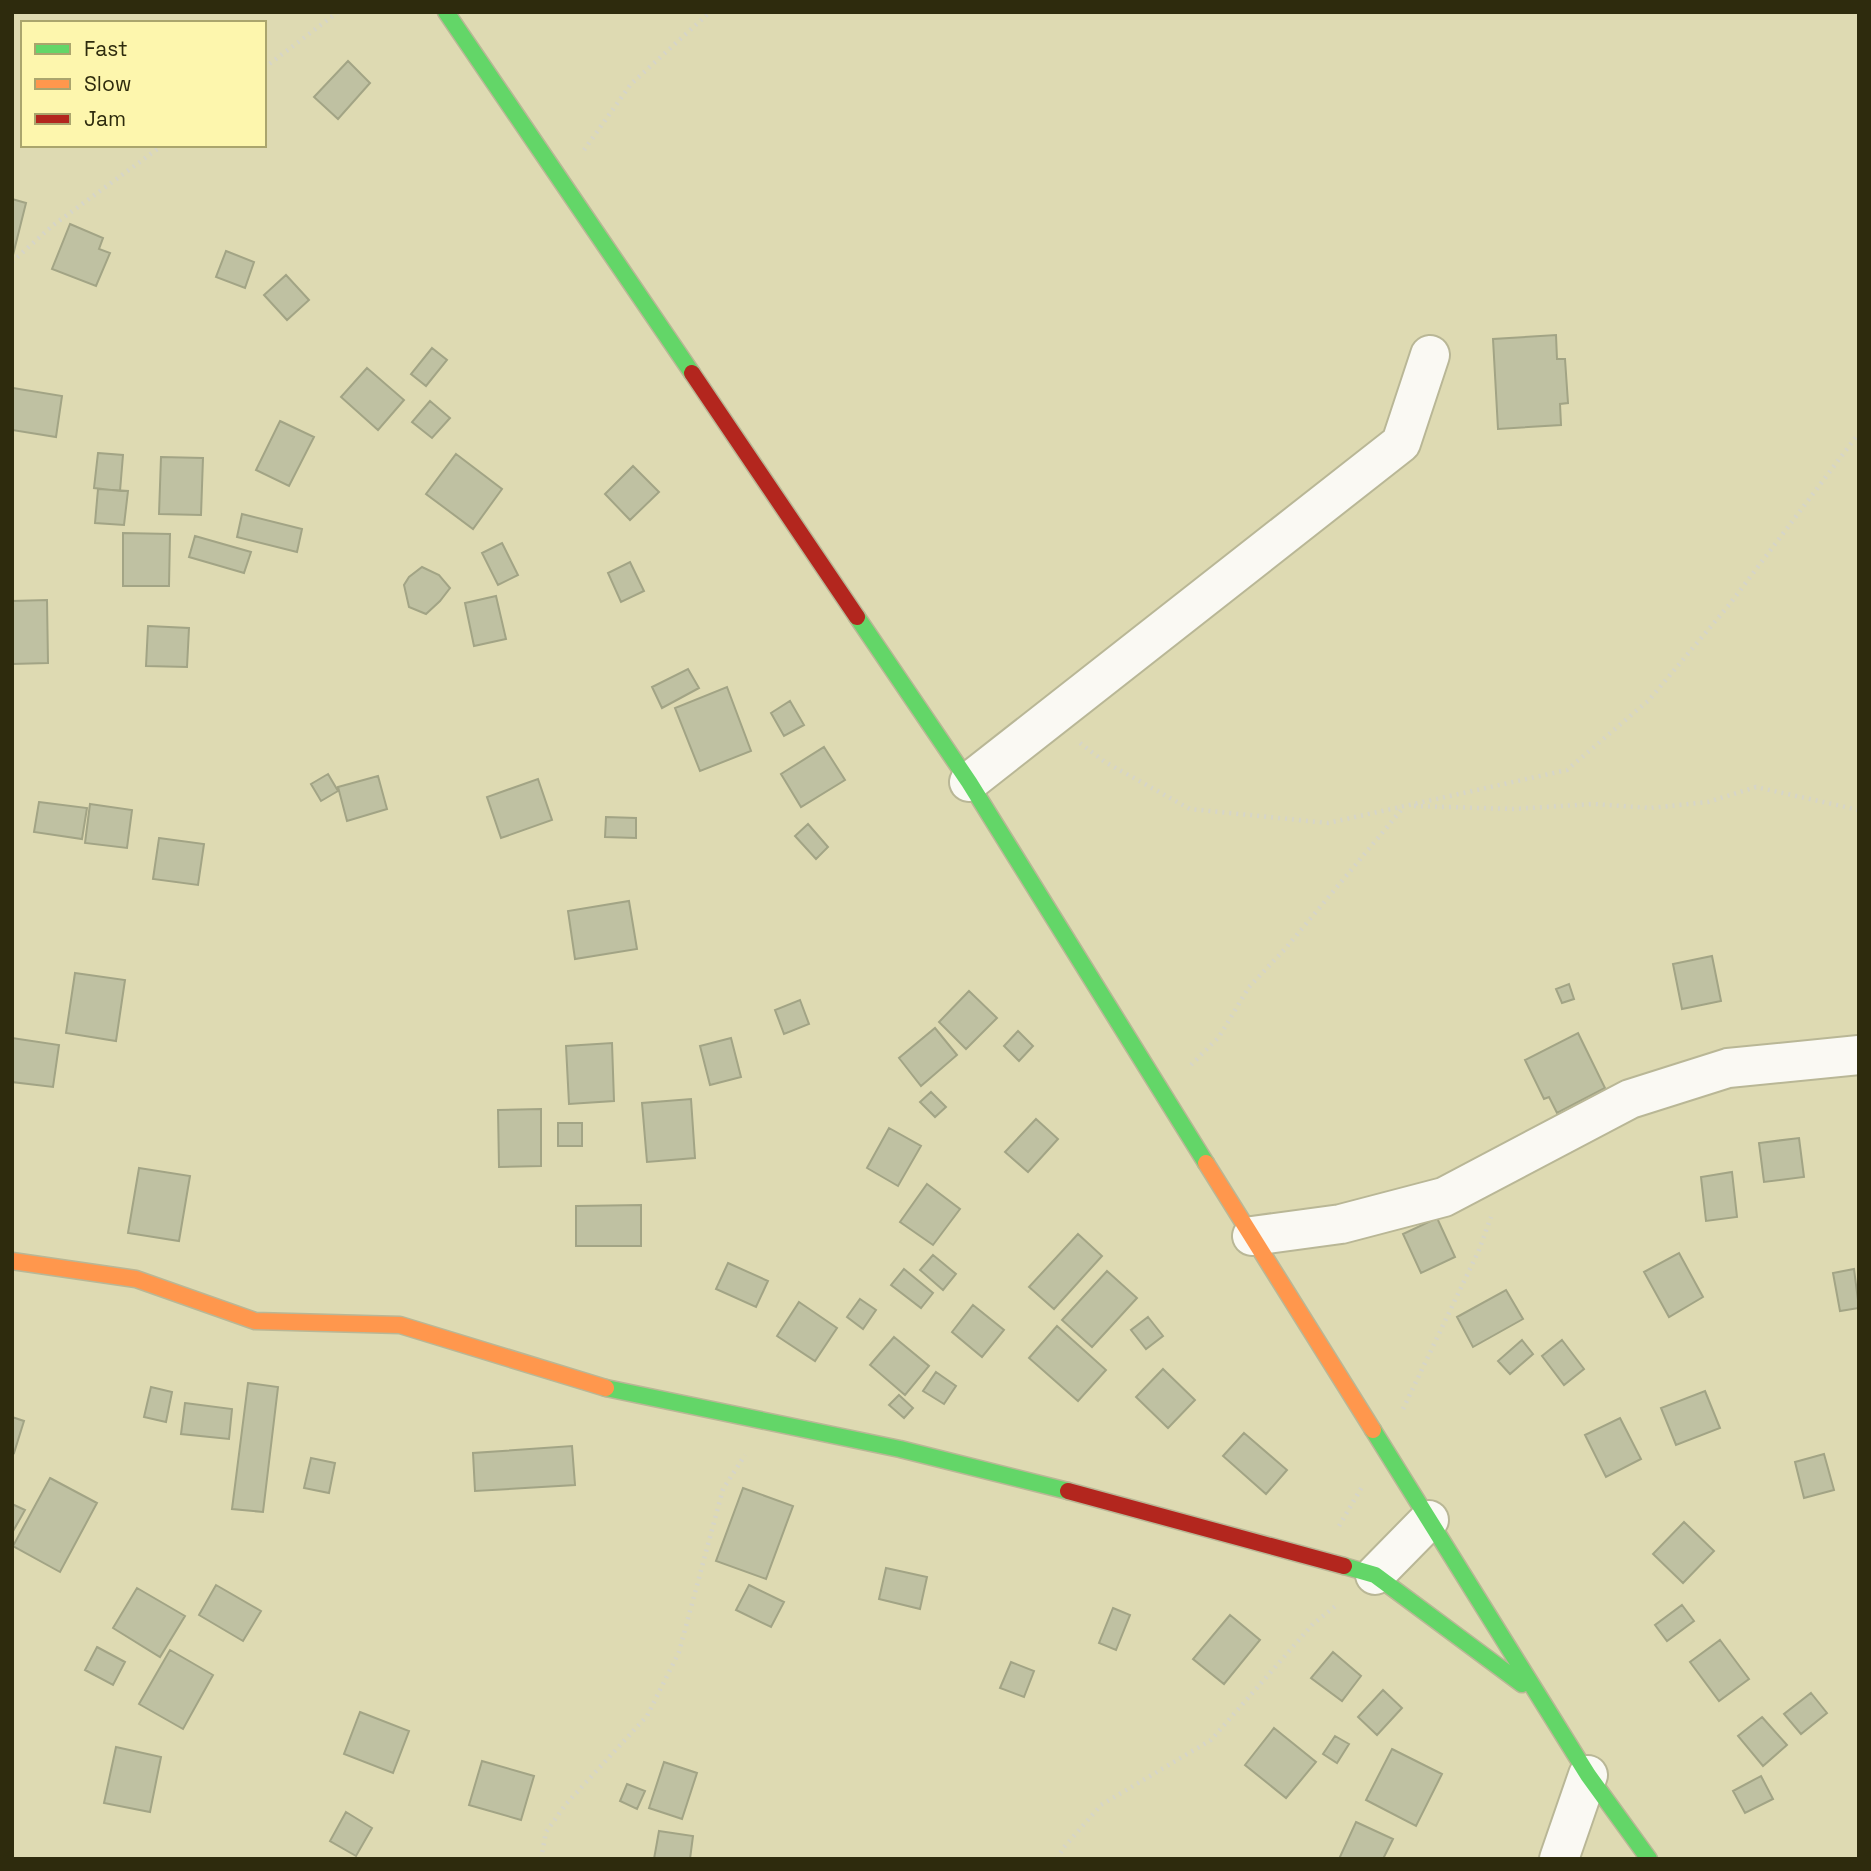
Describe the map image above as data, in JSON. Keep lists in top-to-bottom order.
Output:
{
  "legend": ["Fast", "Slow", "Jam"]
}
